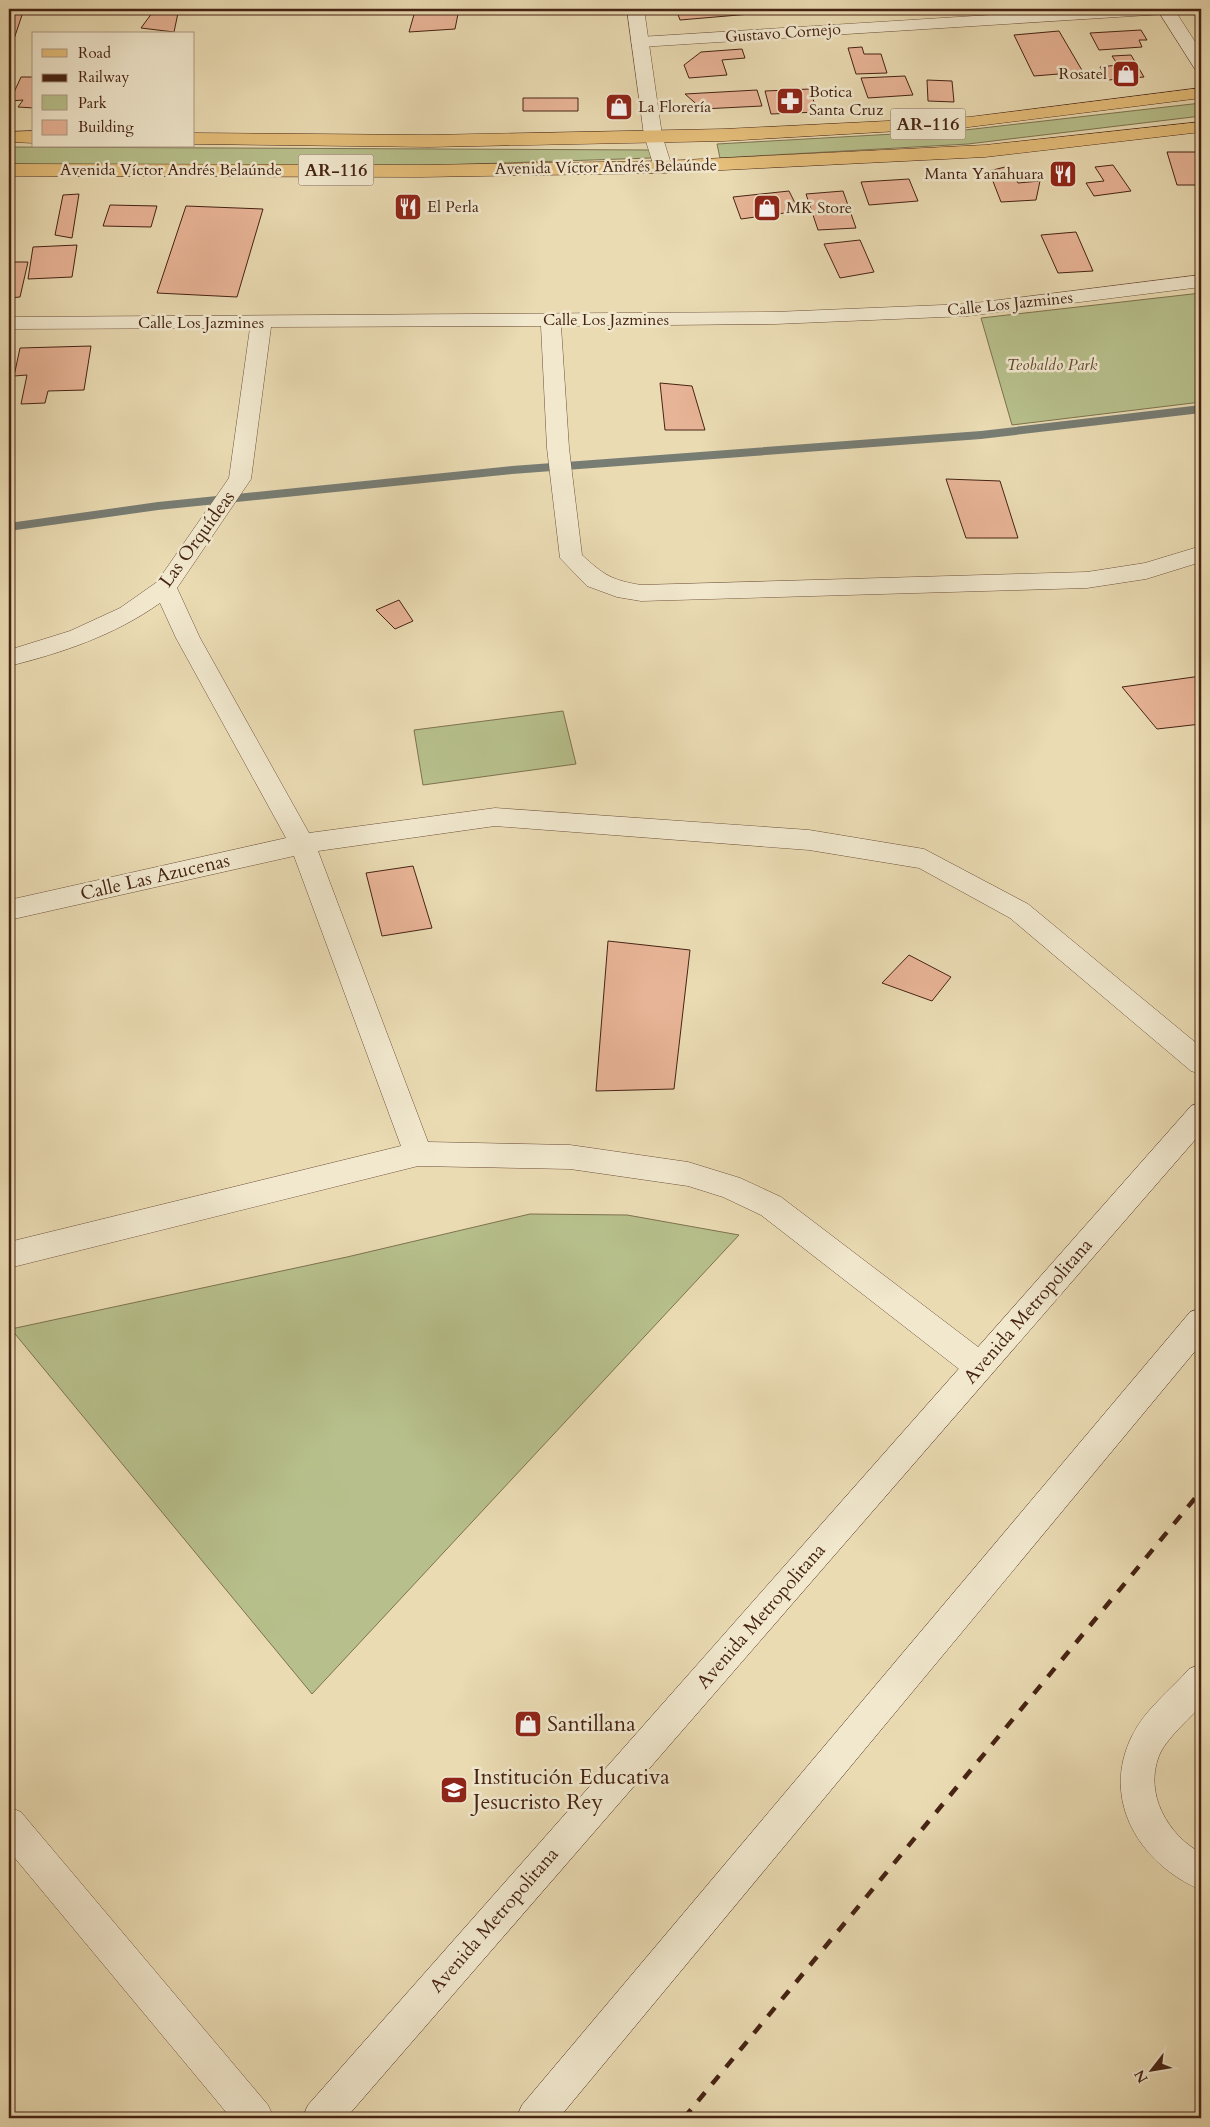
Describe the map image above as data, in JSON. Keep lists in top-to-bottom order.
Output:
{
  "streets": {
    "main road": ["AR-116", "Avenida Víctor Andrés Belaúnde"],
    "street": [
      "Gustavo Cornejo",
      "Calle Los Jazmines",
      "Las Orquídeas",
      "Calle Las Azucenas",
      "Avenida Metropolitana"
    ]
  },
  "crossings": [
    ["Calle Los Jazmines", "Las Orquídeas"]
  ],
  "parks": ["Teobaldo Park"],
  "places": {
    "shop": [
      "Rosatel",
      "La Florería",
      "MK Store",
      "Santillana"
    ],
    "pharmacy": ["Botica Santa Cruz"],
    "restaurant": ["Manta Yanahuara", "El Perla"],
    "school or university": ["Institución Educativa Jesucristo Rey"]
  },
  "legend": [
    "Road",
    "Railway",
    "Park",
    "Building"
  ],
  "north": "bottom left"
}
